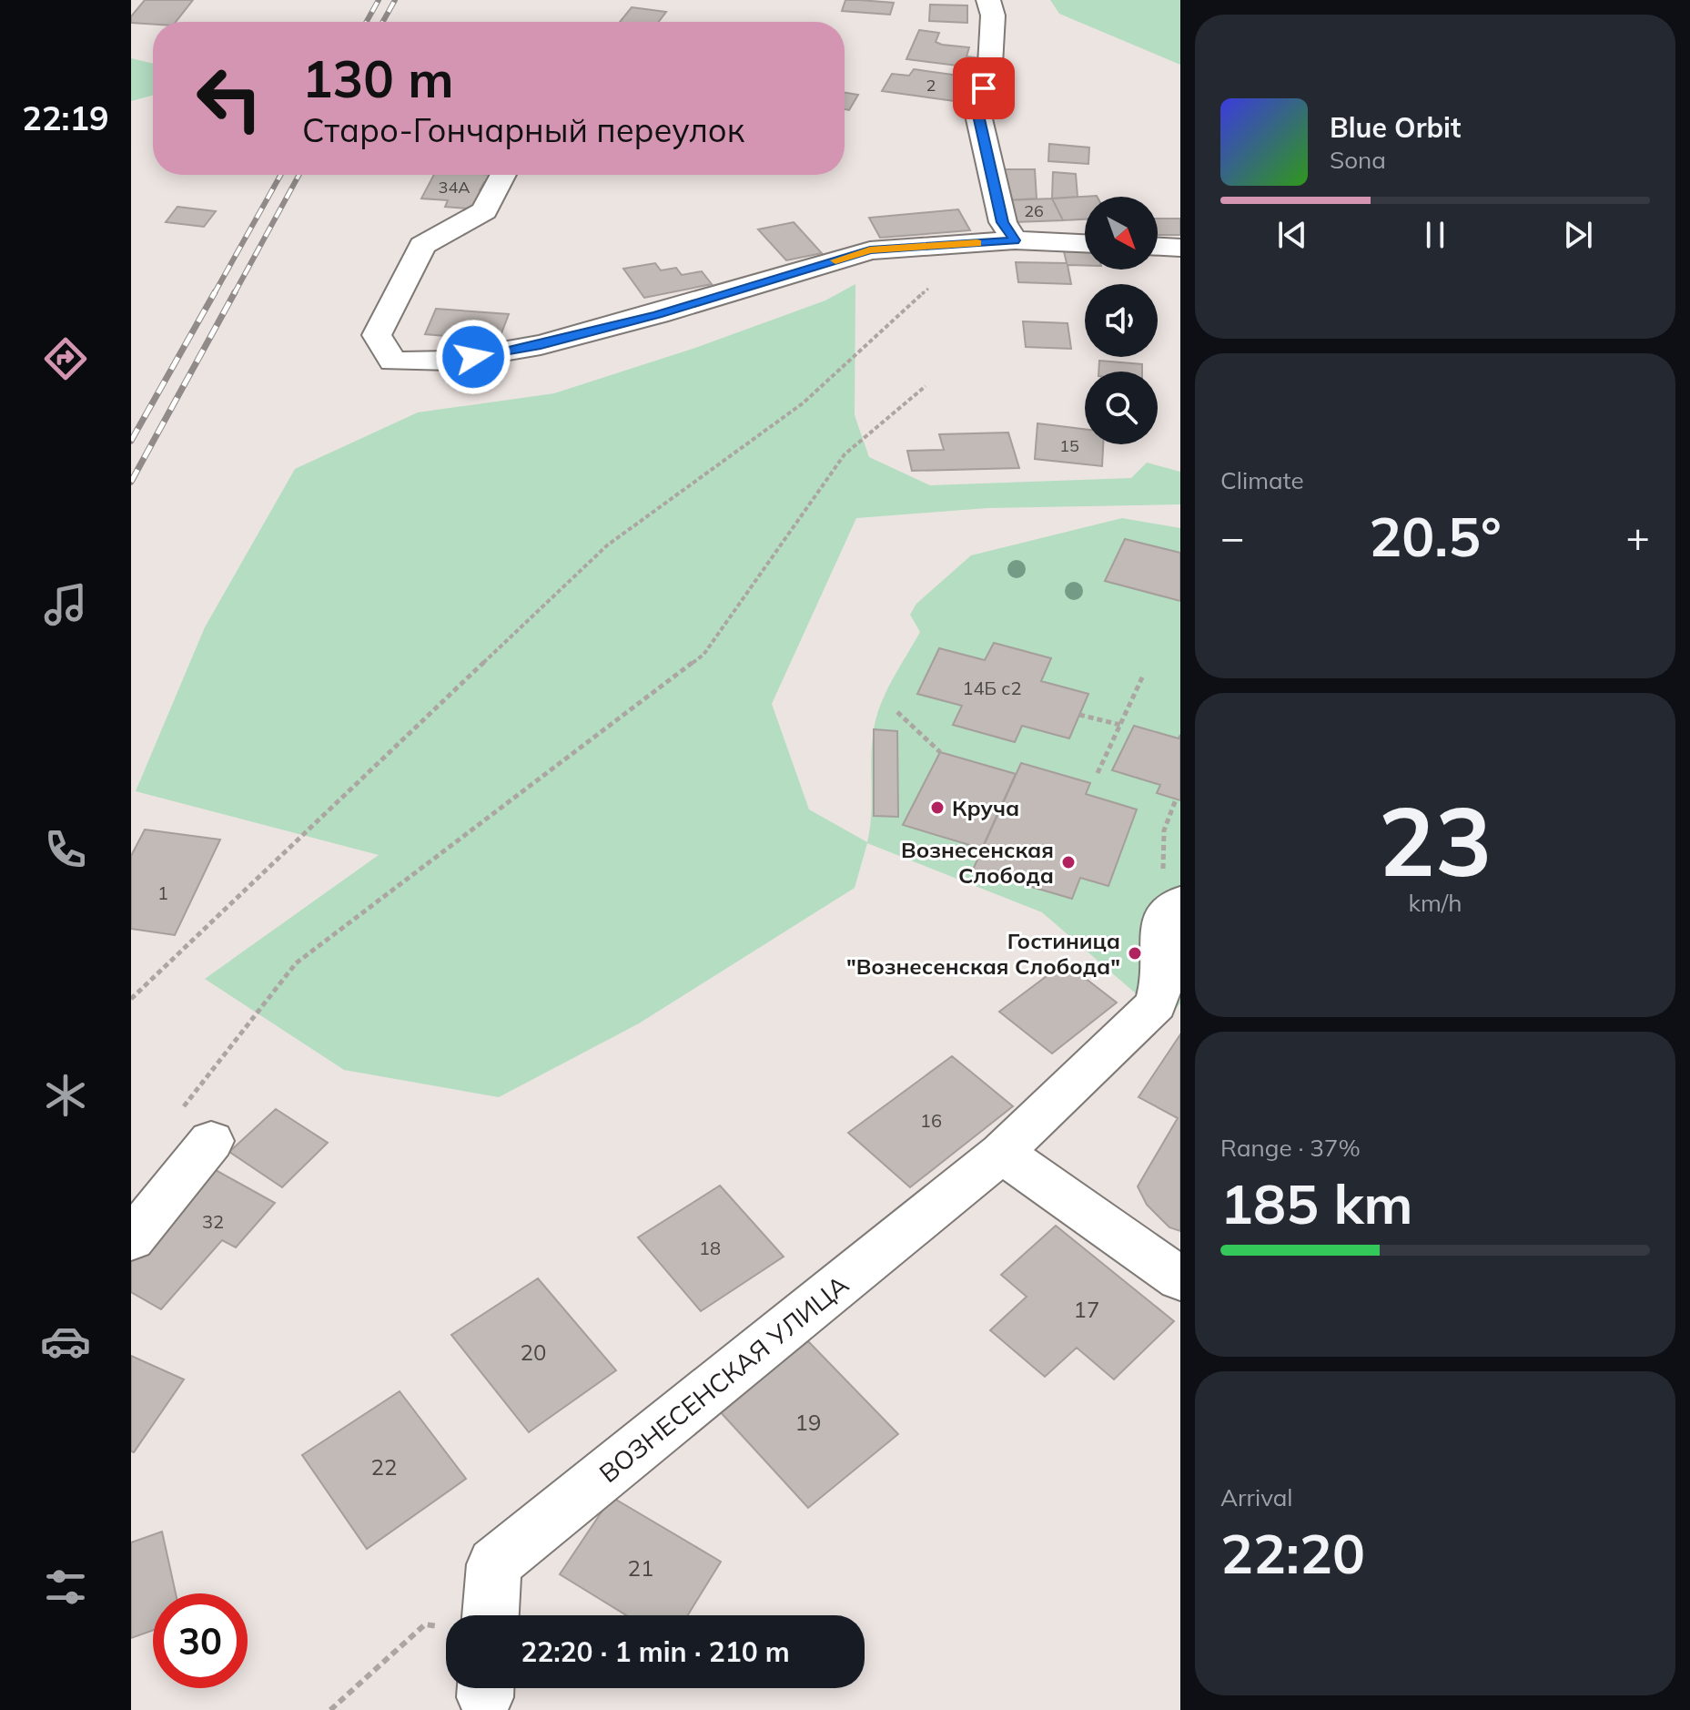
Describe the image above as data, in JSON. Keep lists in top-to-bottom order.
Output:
{
  "streets": {
    "street": ["ВОЗНЕСЕНСКАЯ УЛИЦА"]
  },
  "places": ["Круча", "Вознесенская Слобода", "Гостиница \"Вознесенская Слобода\""],
  "house_numbers": [
    "2",
    "34А",
    "26",
    "15",
    "14Б с2",
    "1",
    "16",
    "32",
    "18",
    "17",
    "20",
    "19",
    "22",
    "21"
  ],
  "north": "bottom right",
  "page": {
    "tabs": "22:19",
    "turn": ["130 m", "Старо-Гончарный переулок"],
    "song": ["Blue Orbit", "Sona"],
    "tile": [
      "Climate",
      ["23", "km/h"],
      ["Range · 37%", "185 km"],
      ["Arrival", "22:20"]
    ],
    "heat": ["−", "20.5°", "+"],
    "limit": "30",
    "trip": "22:20 · 1 min · 210 m"
  }
}
